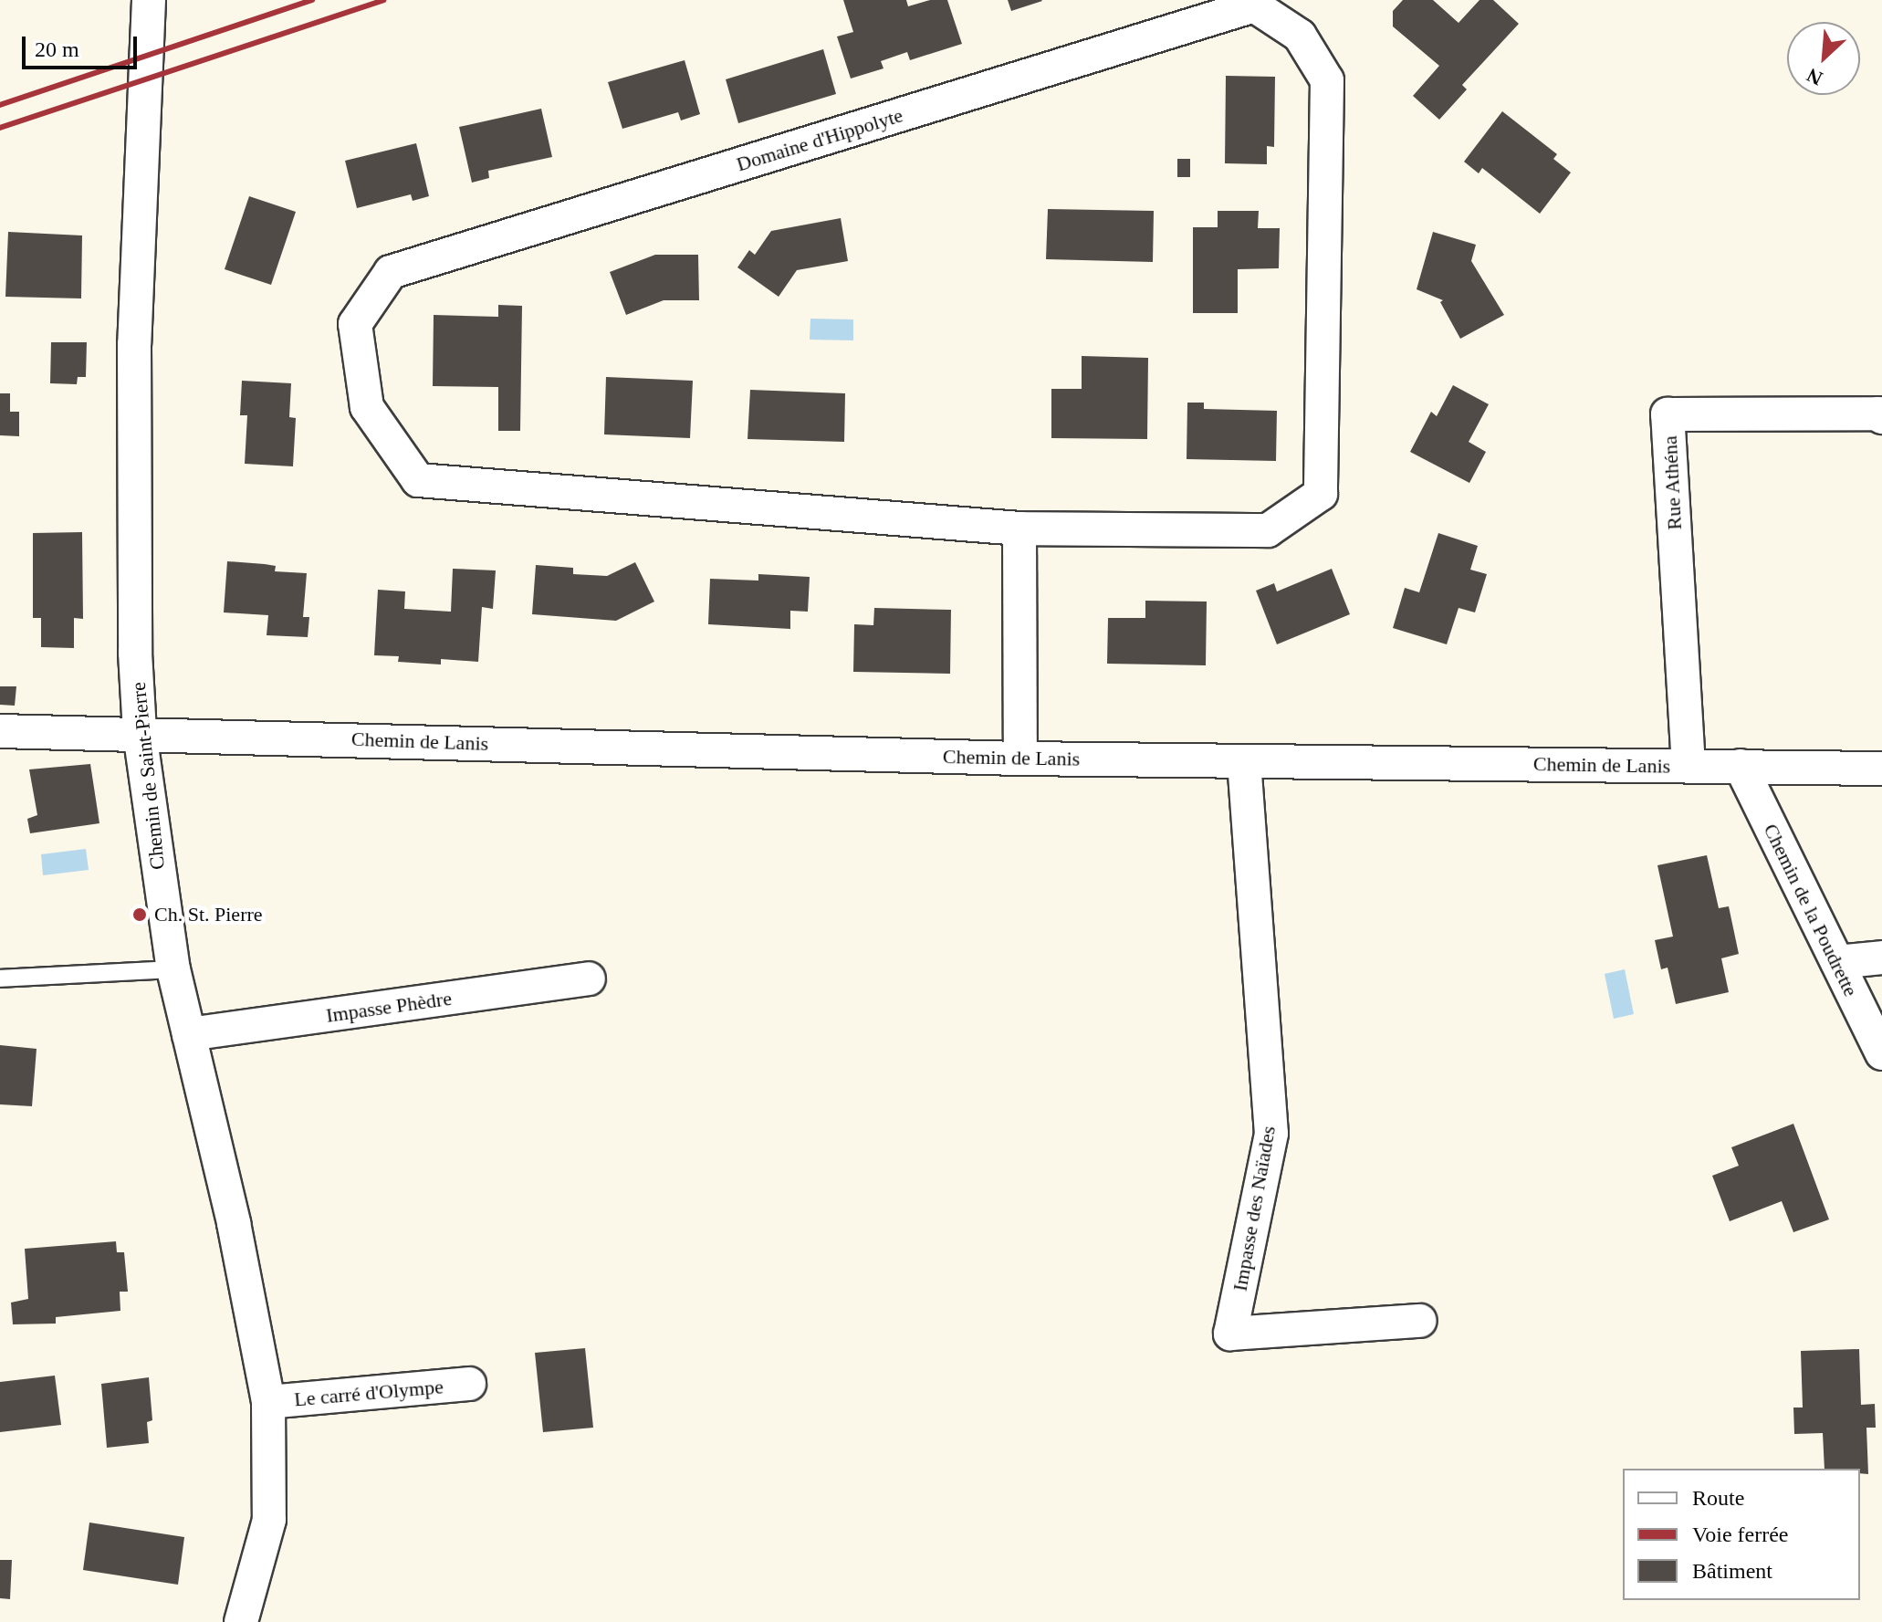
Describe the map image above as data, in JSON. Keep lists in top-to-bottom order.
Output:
{
  "streets": {
    "street": [
      "Domaine d'Hippolyte",
      "Rue Athéna",
      "Chemin de Lanis",
      "Chemin de Saint-Pierre",
      "Chemin de la Poudrette",
      "Impasse Phèdre",
      "Impasse des Naïades",
      "Le carré d'Olympe"
    ]
  },
  "crossings": [
    ["Rue Athéna", "Chemin de Lanis"],
    ["Chemin de Lanis", "Chemin de Saint-Pierre"],
    ["Chemin de Lanis", "Chemin de la Poudrette"],
    ["Chemin de Lanis", "Impasse des Naïades"],
    ["Chemin de Saint-Pierre", "Impasse Phèdre"],
    ["Chemin de Saint-Pierre", "Le carré d'Olympe"]
  ],
  "places": ["Ch. St. Pierre"],
  "legend": ["Route", "Voie ferrée", "Bâtiment"],
  "scale_bar": "20 m",
  "north": "bottom left"
}
